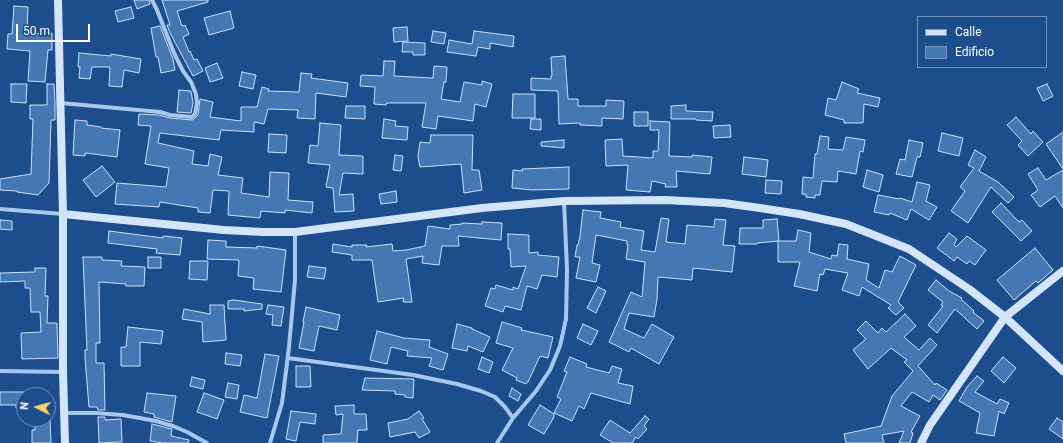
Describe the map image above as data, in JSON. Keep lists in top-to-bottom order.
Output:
{
  "legend": ["Calle", "Edificio"],
  "scale_bar": "50 m",
  "north": "left"
}
